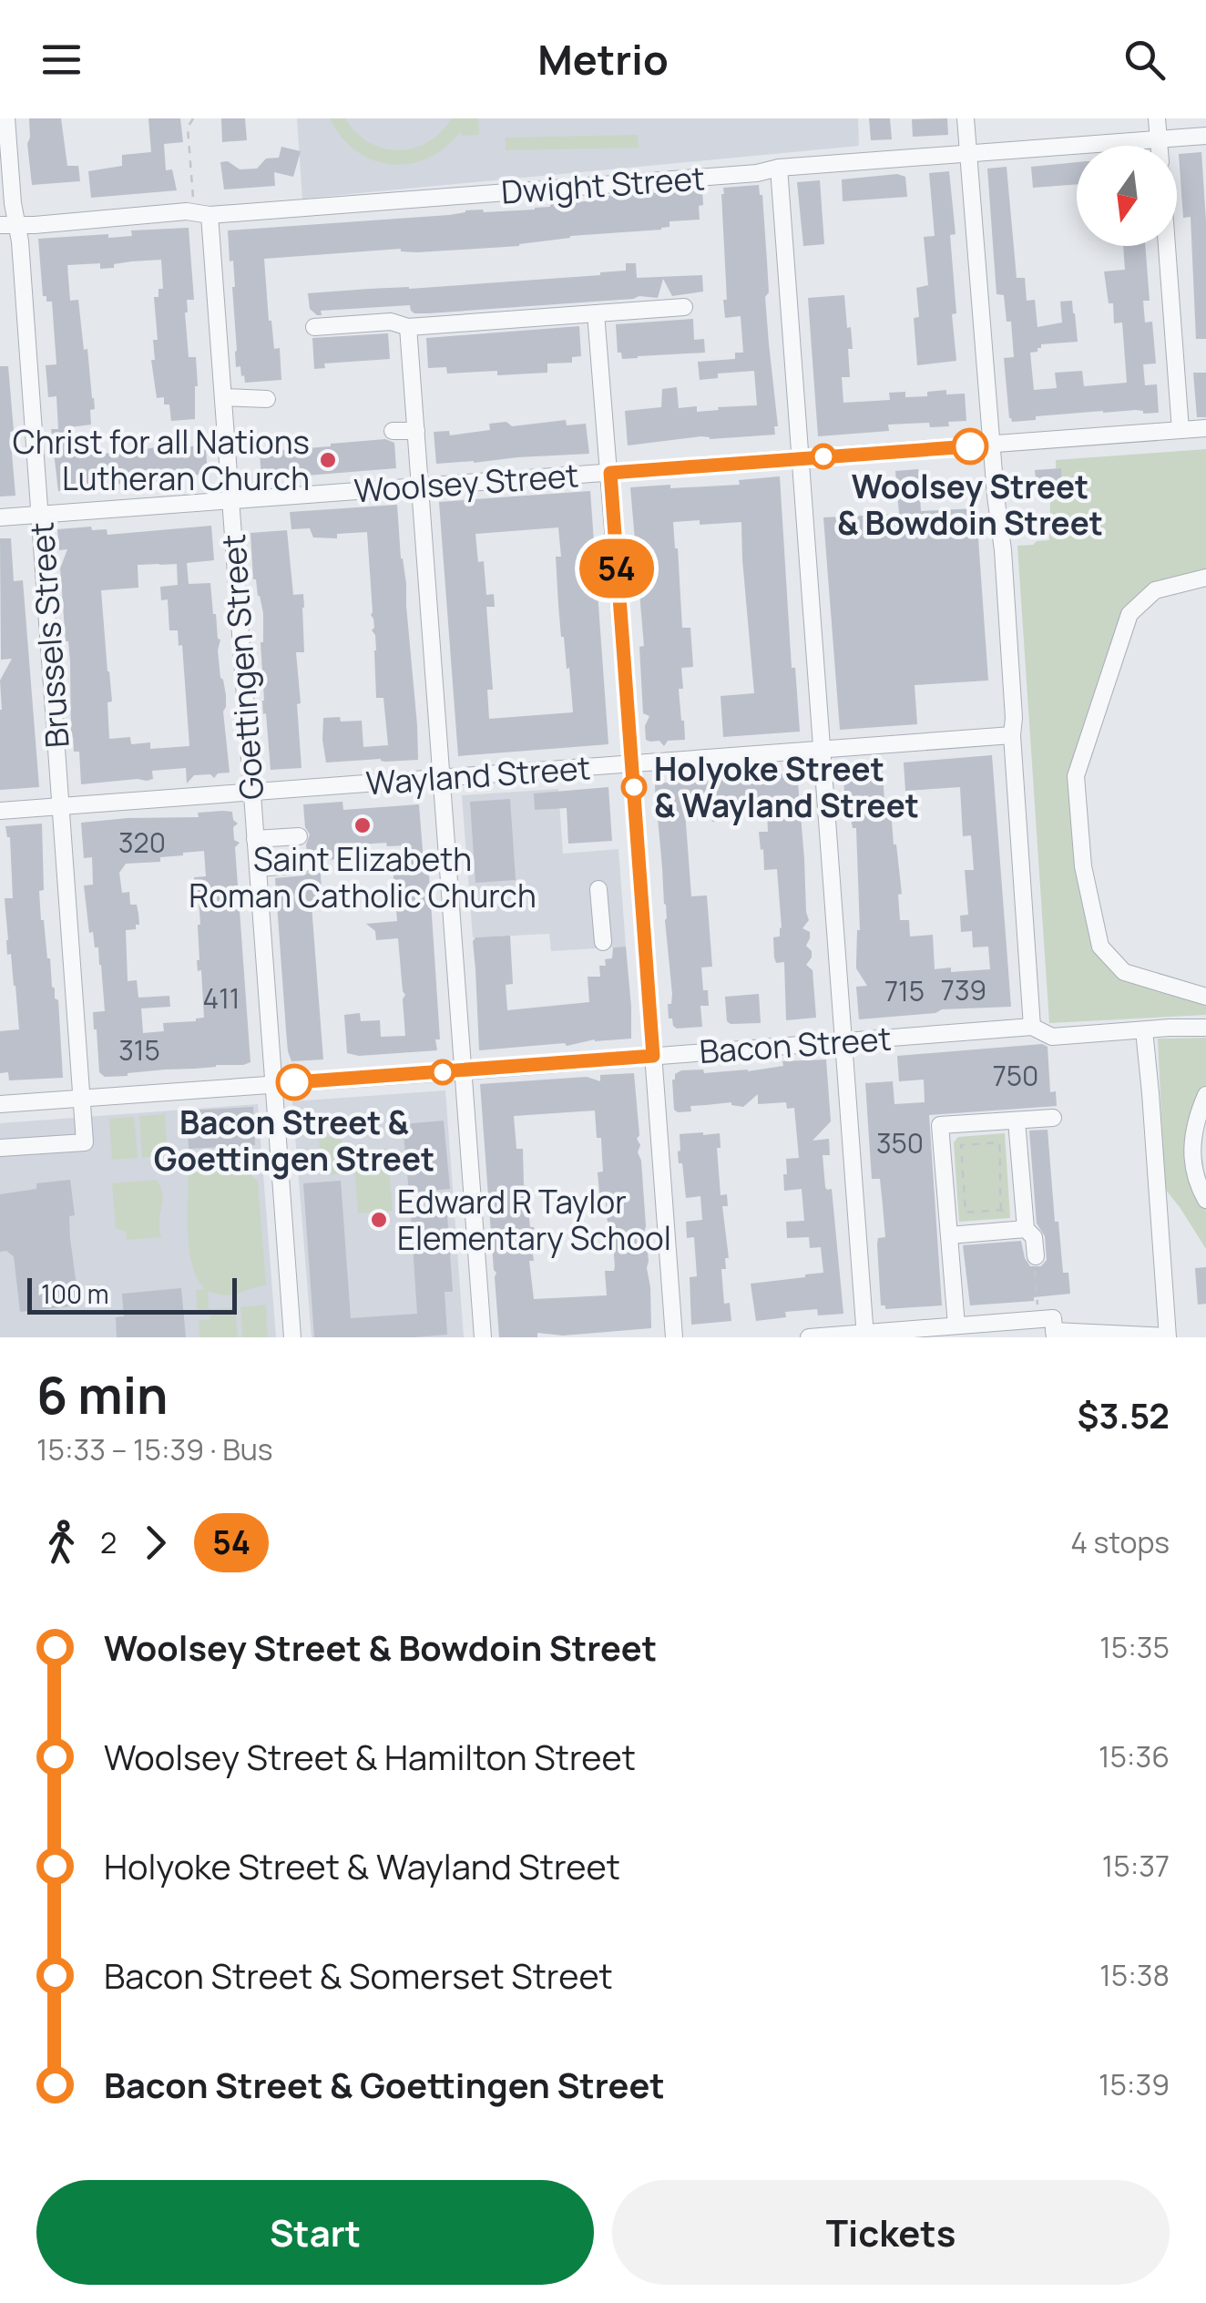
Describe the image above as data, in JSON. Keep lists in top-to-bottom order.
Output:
{
  "streets": {
    "street": [
      "Dwight Street",
      "Woolsey Street",
      "Brussels Street",
      "Goettingen Street",
      "Wayland Street",
      "Bacon Street"
    ]
  },
  "crossings": [
    ["Dwight Street", "Brussels Street"],
    ["Dwight Street", "Goettingen Street"],
    ["Woolsey Street", "Brussels Street"],
    ["Woolsey Street", "Goettingen Street"],
    ["Brussels Street", "Wayland Street"],
    ["Brussels Street", "Bacon Street"],
    ["Goettingen Street", "Wayland Street"],
    ["Goettingen Street", "Bacon Street"]
  ],
  "places": [
    "Woolsey Street & Bowdoin Street",
    "Christ for all Nations Lutheran Church",
    "Holyoke Street & Wayland Street",
    "Saint Elizabeth Roman Catholic Church",
    "Bacon Street & Goettingen Street",
    "Edward R Taylor Elementary School"
  ],
  "lines": ["bus line 54"],
  "house_numbers": [
    "320",
    "739",
    "715",
    "411",
    "315",
    "750",
    "350"
  ],
  "scale_bar": "100 m",
  "north": "bottom",
  "page": {
    "header": "Metrio",
    "on_map": "54",
    "scale": "100 m",
    "heading": ["6 min", "15:33 – 15:39 · Bus", "$3.52"],
    "legs": ["2", "54", "4 stops"],
    "list": [
      {
        "name": "Woolsey Street & Bowdoin Street",
        "value": "15:35"
      },
      {
        "name": "Woolsey Street & Hamilton Street",
        "value": "15:36"
      },
      {
        "name": "Holyoke Street & Wayland Street",
        "value": "15:37"
      },
      {
        "name": "Bacon Street & Somerset Street",
        "value": "15:38"
      },
      {
        "name": "Bacon Street & Goettingen Street",
        "value": "15:39"
      }
    ],
    "buttons": ["Start", "Tickets"]
  }
}
